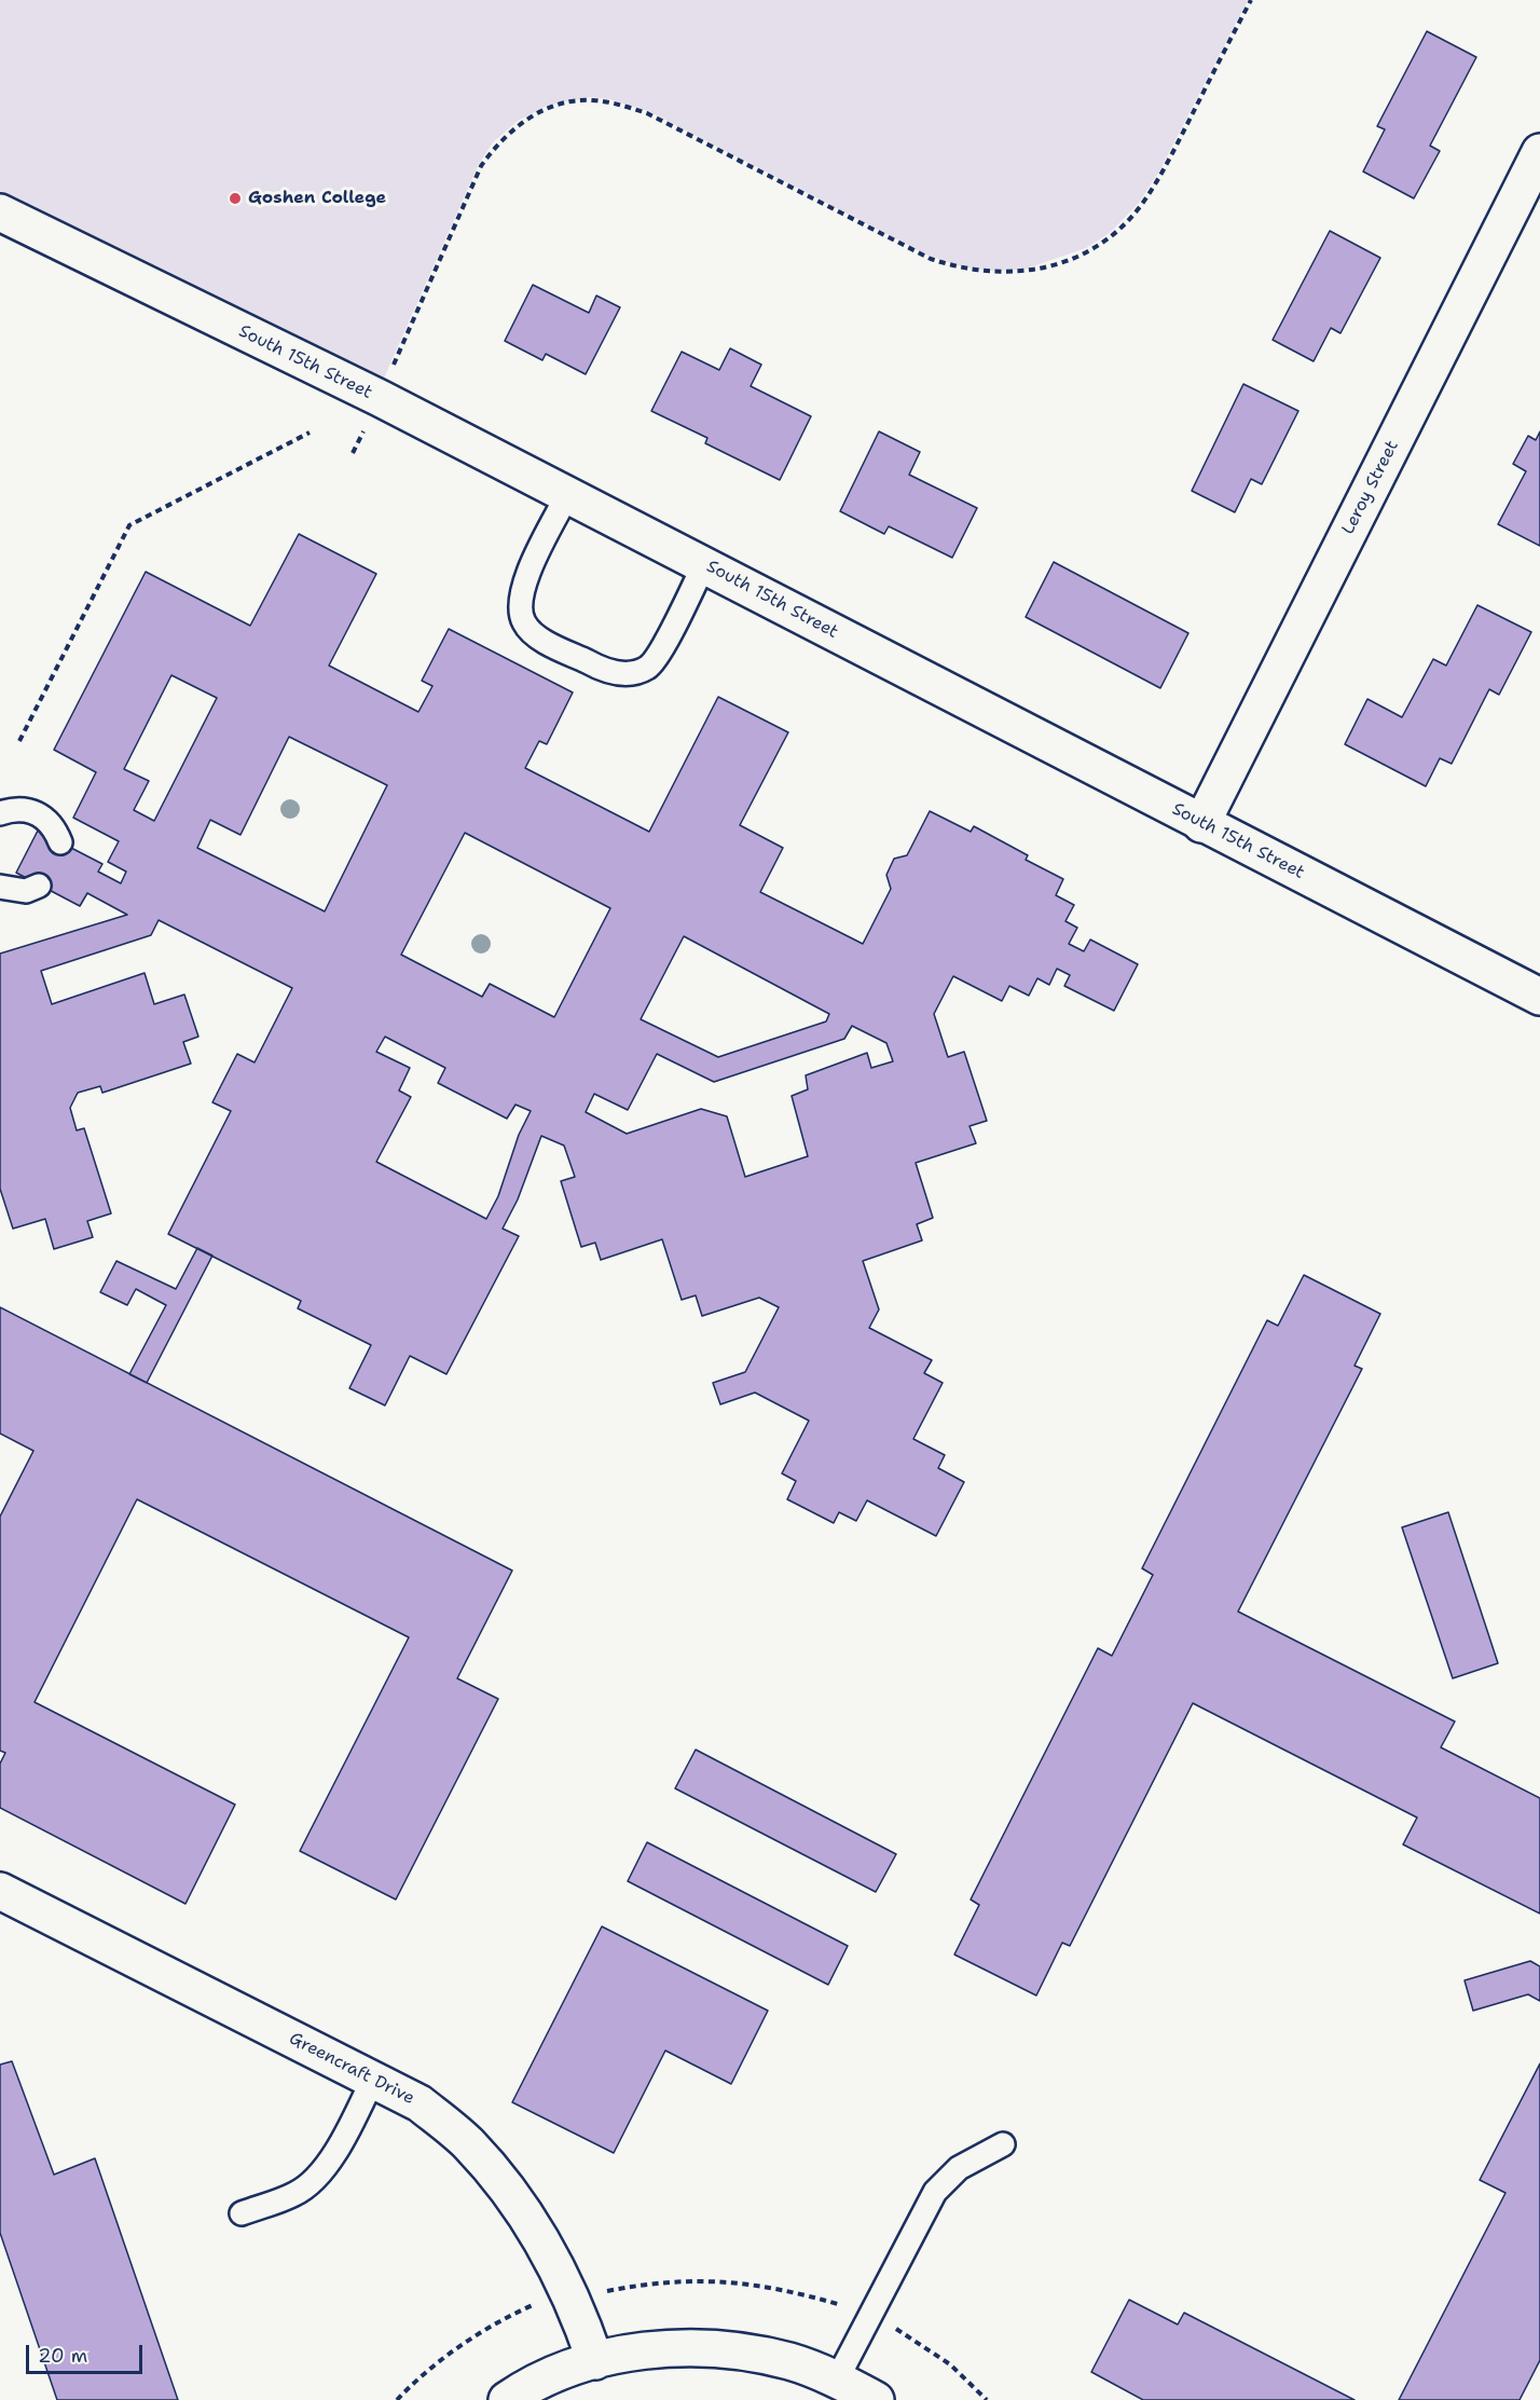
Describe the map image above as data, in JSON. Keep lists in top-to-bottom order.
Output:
{
  "streets": {
    "street": ["South 15th Street", "Leroy Street", "Greencraft Drive"]
  },
  "crossings": [
    ["South 15th Street", "Leroy Street"]
  ],
  "places": ["Goshen College"],
  "scale_bar": "20 m"
}
